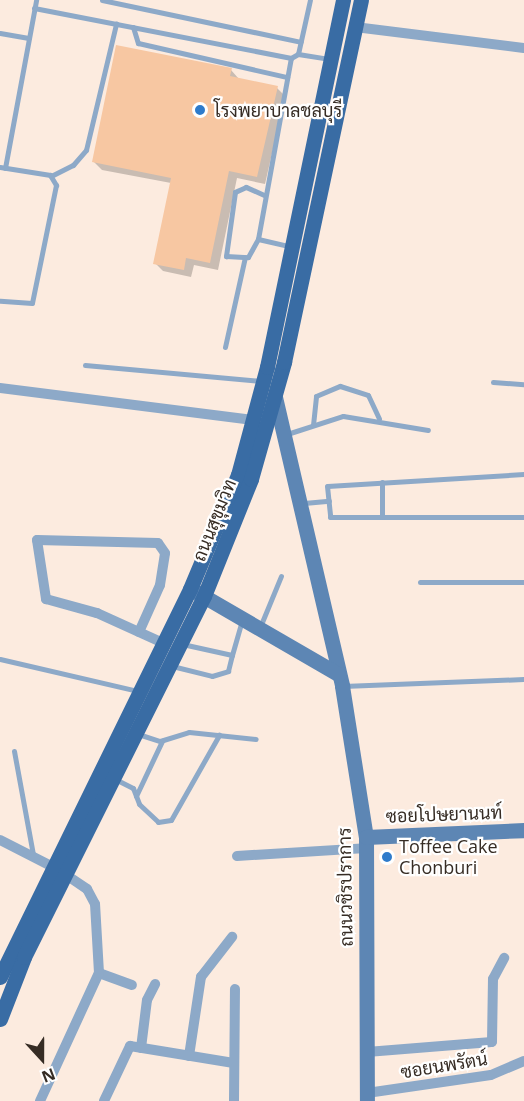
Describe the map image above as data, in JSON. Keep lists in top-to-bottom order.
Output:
{
  "streets": {
    "main road": ["ถนนสุขุมวิท"],
    "street": ["ซอยโปษยานนท์", "ถนนวชิรปราการ", "ซอยนพรัตน์"]
  },
  "crossings": [
    ["ถนนสุขุมวิท", "ถนนวชิรปราการ"],
    ["ซอยโปษยานนท์", "ถนนวชิรปราการ"],
    ["ถนนวชิรปราการ", "ซอยนพรัตน์"]
  ],
  "places": ["โรงพยาบาลชลบุรี", "Toffee Cake Chonburi"],
  "north": "bottom"
}
